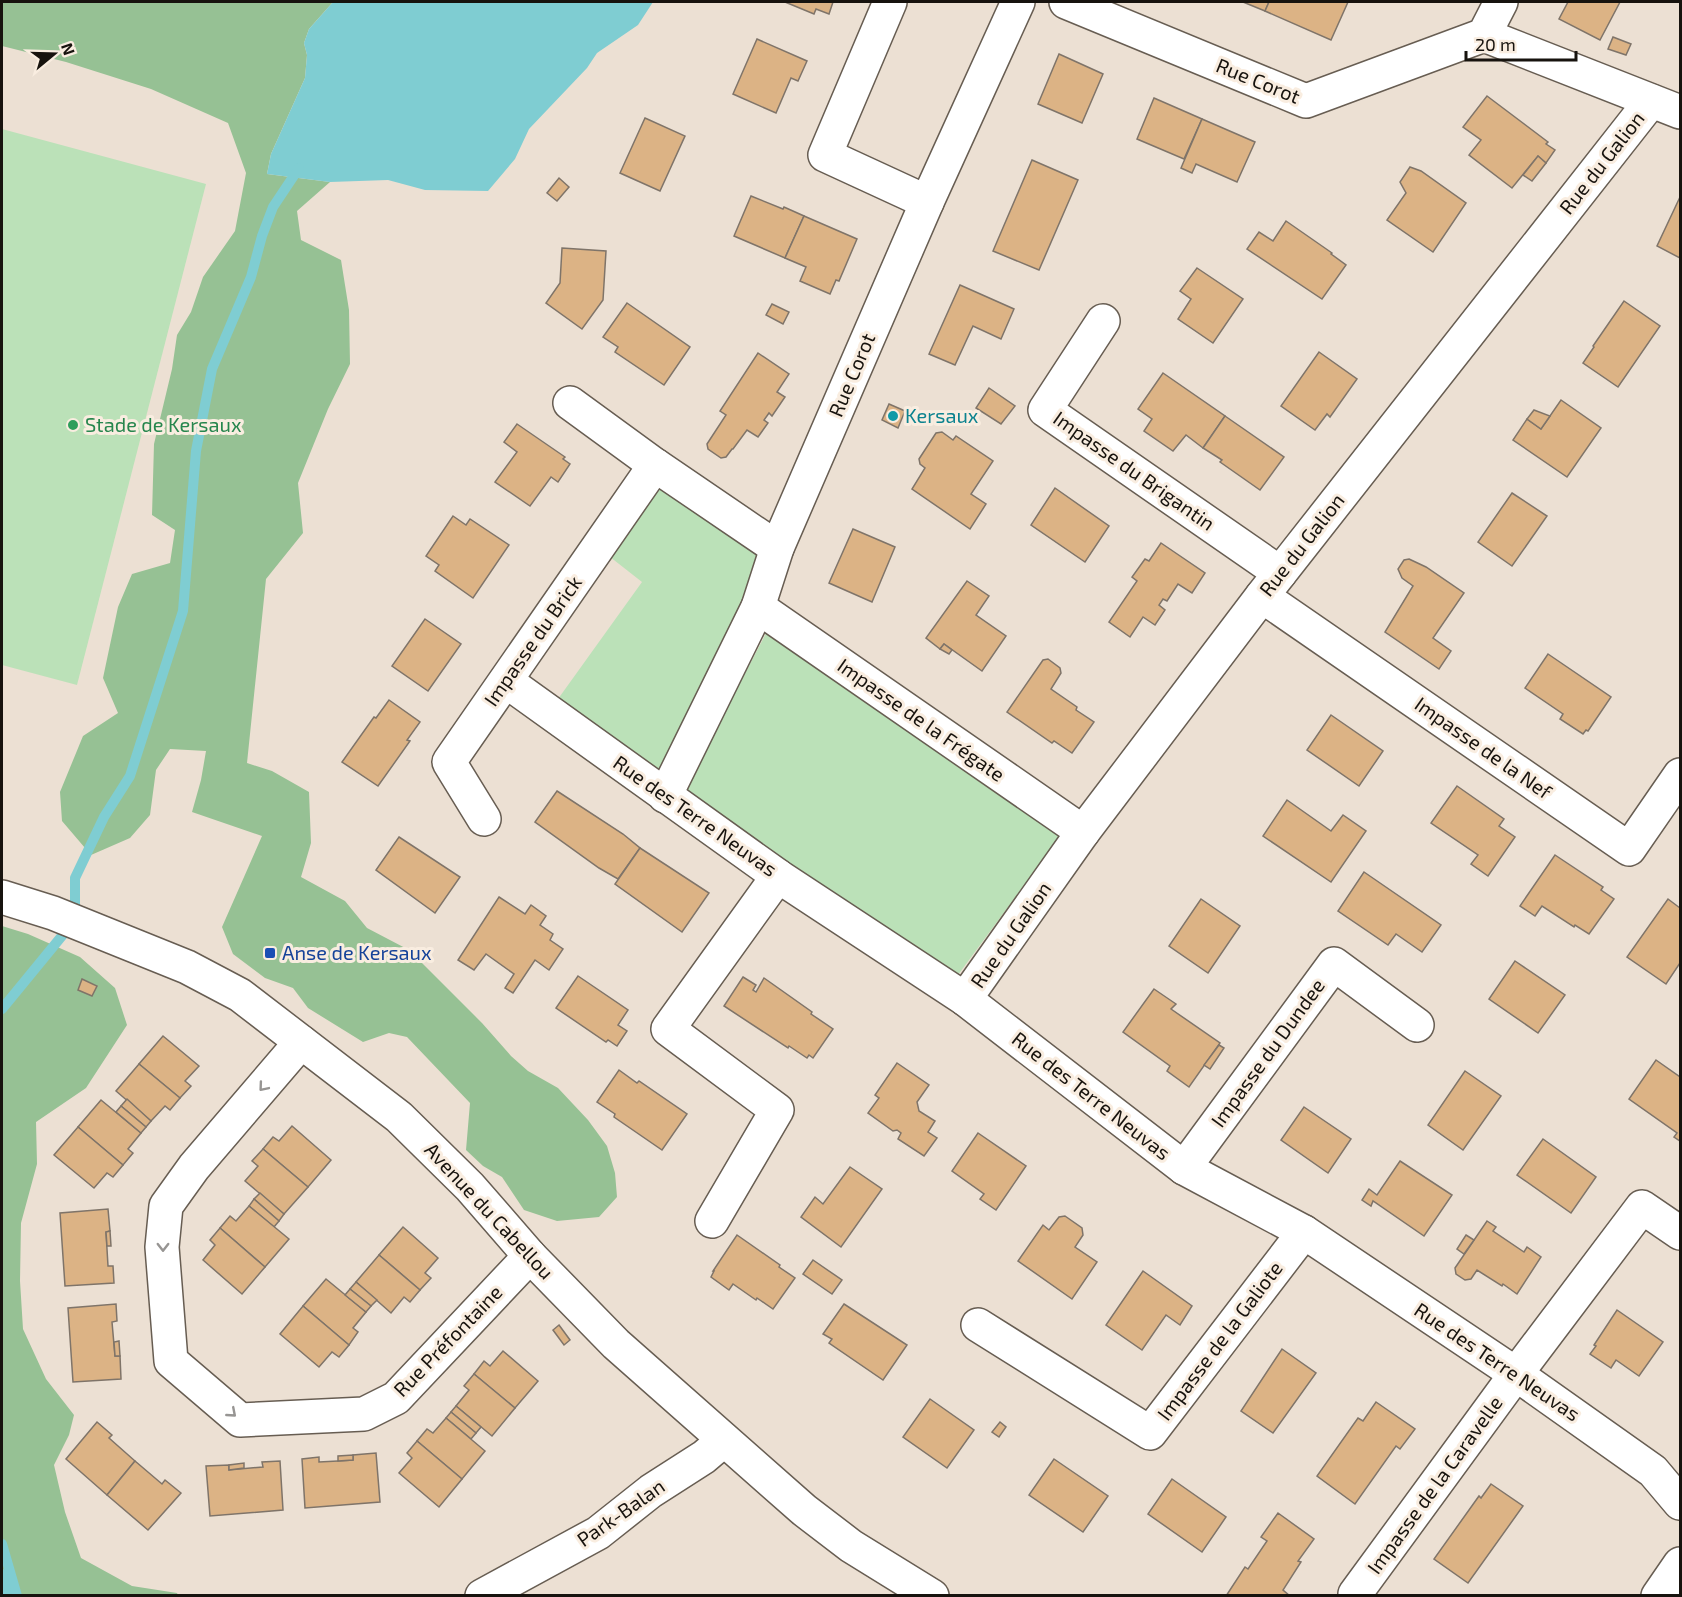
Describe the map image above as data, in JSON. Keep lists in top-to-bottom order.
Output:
{
  "streets": {
    "street": [
      "Rue Corot",
      "Rue du Galion",
      "Impasse du Brigantin",
      "Impasse du Brick",
      "Impasse de la Frégate",
      "Impasse de la Nef",
      "Rue des Terre Neuvas",
      "Impasse du Dundee",
      "Avenue du Cabellou",
      "Rue Préfontaine",
      "Impasse de la Galiote",
      "Impasse de la Caravelle",
      "Park-Balan"
    ]
  },
  "crossings": [
    ["Rue du Galion", "Impasse du Brigantin"],
    ["Rue du Galion", "Impasse de la Frégate"],
    ["Rue du Galion", "Impasse de la Nef"],
    ["Rue du Galion", "Rue des Terre Neuvas"],
    ["Impasse du Brigantin", "Impasse de la Nef"],
    ["Impasse du Brick", "Rue des Terre Neuvas"],
    ["Rue des Terre Neuvas", "Impasse du Dundee"],
    ["Rue des Terre Neuvas", "Impasse de la Galiote"],
    ["Rue des Terre Neuvas", "Impasse de la Caravelle"],
    ["Avenue du Cabellou", "Rue Préfontaine"],
    ["Avenue du Cabellou", "Park-Balan"]
  ],
  "places": {
    "other": ["Kersaux", "Stade de Kersaux"],
    "transit": ["Anse de Kersaux"]
  },
  "scale_bar": "20 m",
  "north": "right"
}
